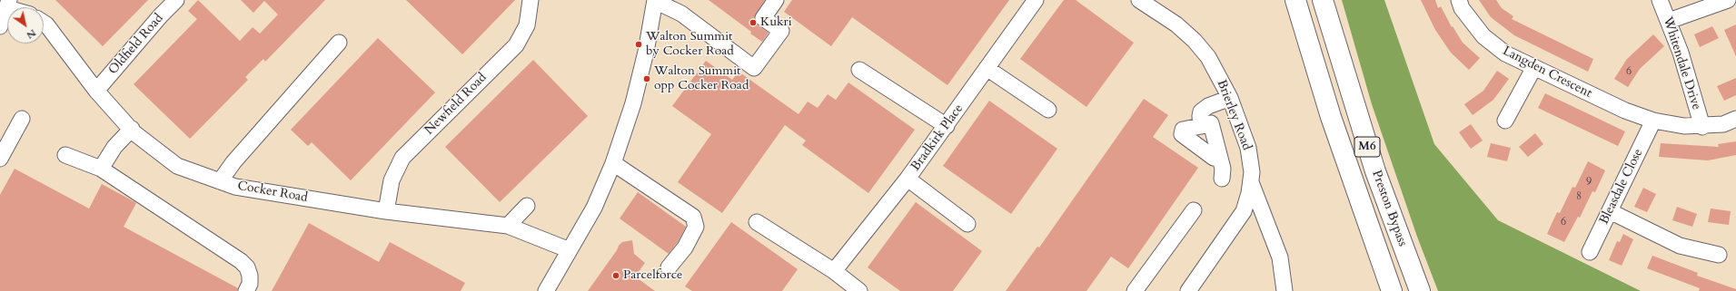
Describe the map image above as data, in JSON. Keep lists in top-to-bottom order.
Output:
{
  "streets": {
    "highway": ["M6", "Preston Bypass"],
    "street": [
      "Oldfield Road",
      "Whitendale Drive",
      "Langden Crescent",
      "Newfield Road",
      "Brierley Road",
      "Bradkirk Place",
      "Bleasdale Close",
      "Cocker Road"
    ]
  },
  "crossings": [
    ["Oldfield Road", "Cocker Road"],
    ["Whitendale Drive", "Langden Crescent"],
    ["Langden Crescent", "Bleasdale Close"],
    ["Newfield Road", "Cocker Road"]
  ],
  "places": [
    "Kukri",
    "Walton Summit by Cocker Road",
    "Walton Summit opp Cocker Road",
    "Parcelforce"
  ],
  "house_numbers": [
    "6",
    "9",
    "8",
    "6"
  ],
  "north": "bottom right"
}
